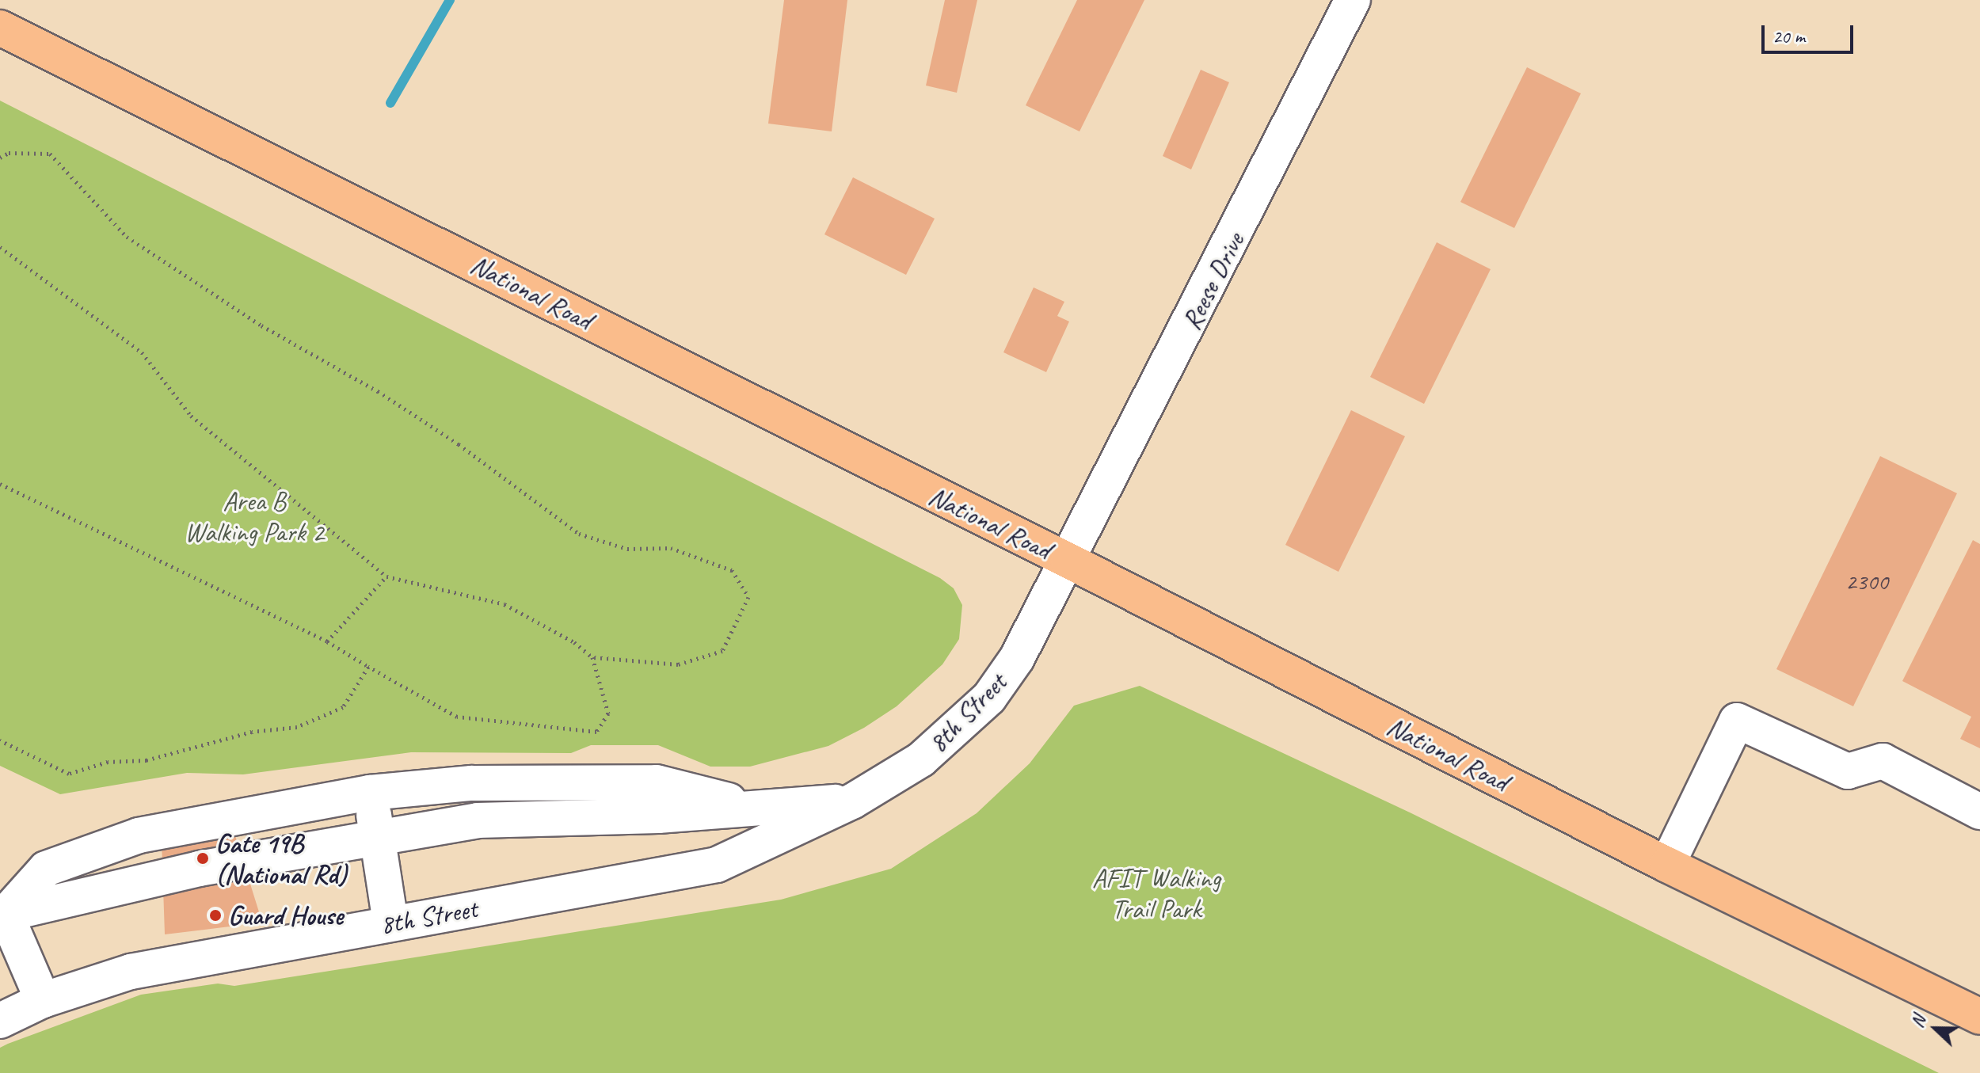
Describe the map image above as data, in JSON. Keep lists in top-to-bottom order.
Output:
{
  "streets": {
    "main road": ["National Road"],
    "street": ["Reese Drive", "8th Street"]
  },
  "crossings": [
    ["Reese Drive", "National Road"],
    ["Reese Drive", "8th Street"],
    ["National Road", "8th Street"]
  ],
  "parks": ["Area B Walking Park 2", "AFIT Walking Trail Park"],
  "places": ["Gate 19B (National Rd)", "Guard House"],
  "house_numbers": ["2300"],
  "scale_bar": "20 m",
  "north": "left"
}
